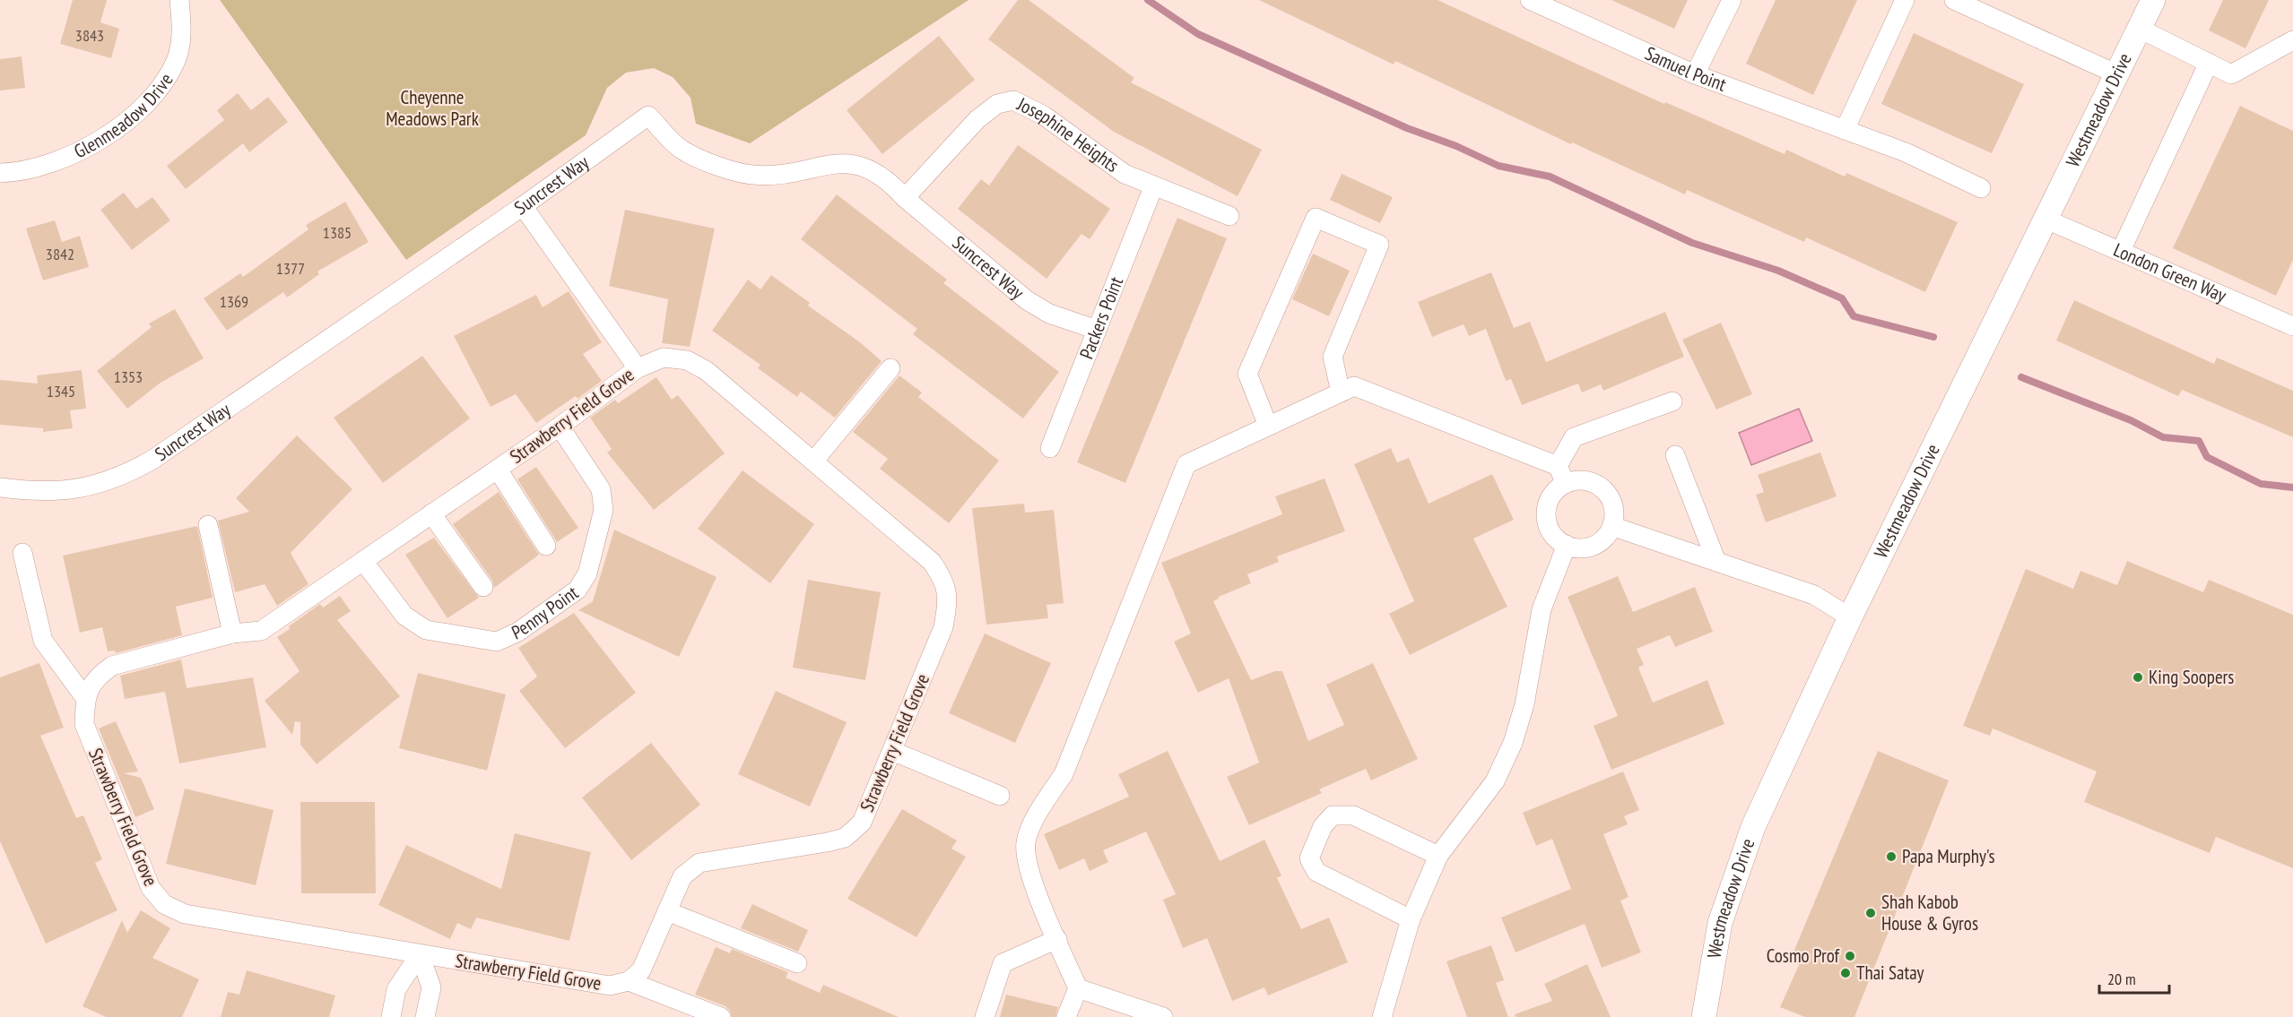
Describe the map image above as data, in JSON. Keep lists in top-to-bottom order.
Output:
{
  "streets": {
    "street": [
      "Samuel Point",
      "Westmeadow Drive",
      "Glenmeadow Drive",
      "Josephine Heights",
      "Suncrest Way",
      "London Green Way",
      "Packers Point",
      "Strawberry Field Grove",
      "Penny Point"
    ]
  },
  "crossings": [
    ["Westmeadow Drive", "London Green Way"],
    ["Josephine Heights", "Suncrest Way"],
    ["Josephine Heights", "Packers Point"],
    ["Suncrest Way", "Packers Point"],
    ["Strawberry Field Grove", "Penny Point"]
  ],
  "parks": ["Cheyenne Meadows Park"],
  "places": [
    "King Soopers",
    "Papa Murphy's",
    "Shah Kabob House & Gyros",
    "Cosmo Prof",
    "Thai Satay"
  ],
  "house_numbers": [
    "3843",
    "1385",
    "3842",
    "1377",
    "1369",
    "1353",
    "1345"
  ],
  "scale_bar": "20 m"
}
